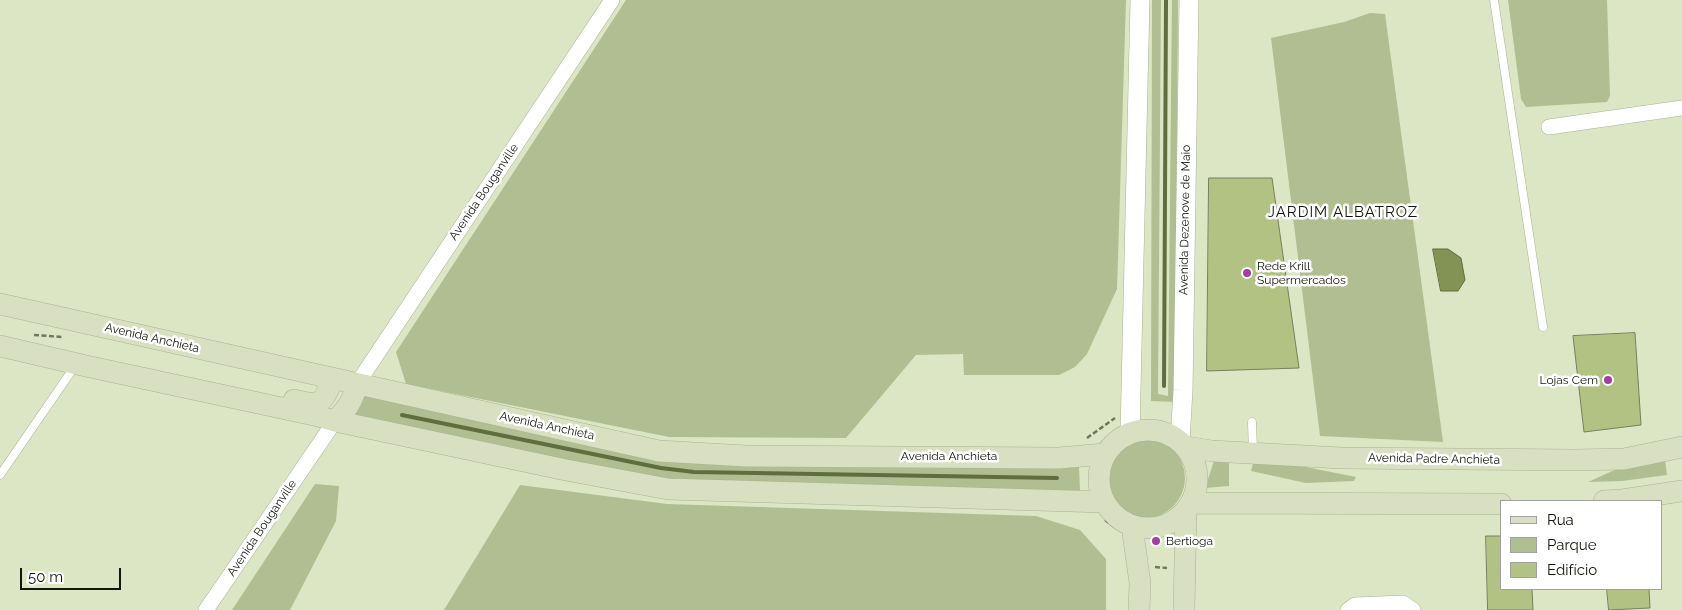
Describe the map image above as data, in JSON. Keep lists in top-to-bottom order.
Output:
{
  "streets": {
    "main road": ["Avenida Anchieta", "Avenida Padre Anchieta"],
    "street": ["Avenida Bouganville", "Avenida Dezenove de Maio"]
  },
  "crossings": [
    ["Avenida Bouganville", "Avenida Anchieta"],
    ["Avenida Dezenove de Maio", "Avenida Anchieta"],
    ["Avenida Dezenove de Maio", "Avenida Padre Anchieta"],
    ["Avenida Anchieta", "Avenida Padre Anchieta"]
  ],
  "districts": ["JARDIM ALBATROZ"],
  "places": ["Rede Krill Supermercados", "Lojas Cem", "Bertioga"],
  "legend": ["Rua", "Parque", "Edifício"],
  "scale_bar": "50 m"
}
